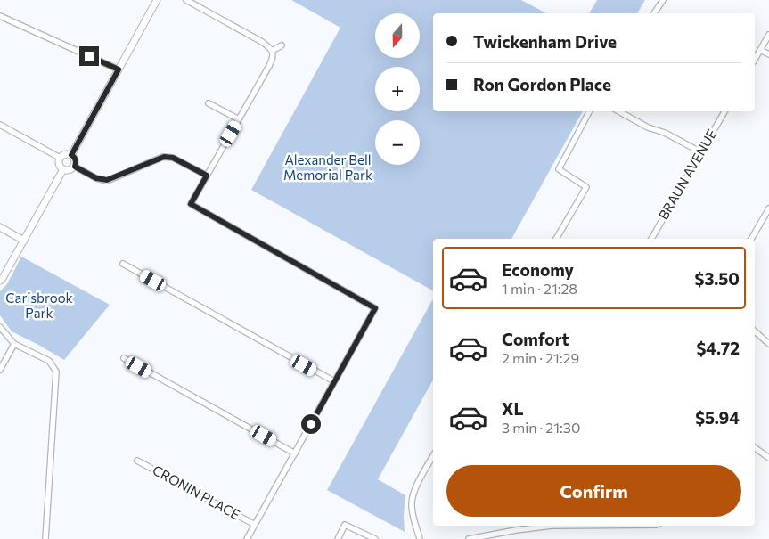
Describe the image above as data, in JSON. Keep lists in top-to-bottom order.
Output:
{
  "streets": {
    "street": ["BRAUN AVENUE", "CRONIN PLACE"]
  },
  "parks": ["Alexander Bell Memorial Park", "Carisbrook Park"],
  "north": "bottom",
  "page": {
    "map_buttons": ["+", "−"],
    "banner": ["Twickenham Drive", "Ron Gordon Place"],
    "list": [
      {
        "name": "Economy",
        "note": "1 min · 21:28",
        "value": "$3.50"
      },
      {
        "name": "Comfort",
        "note": "2 min · 21:29",
        "value": "$4.72"
      },
      {
        "name": "XL",
        "note": "3 min · 21:30",
        "value": "$5.94"
      }
    ],
    "buttons": "Confirm"
  }
}
